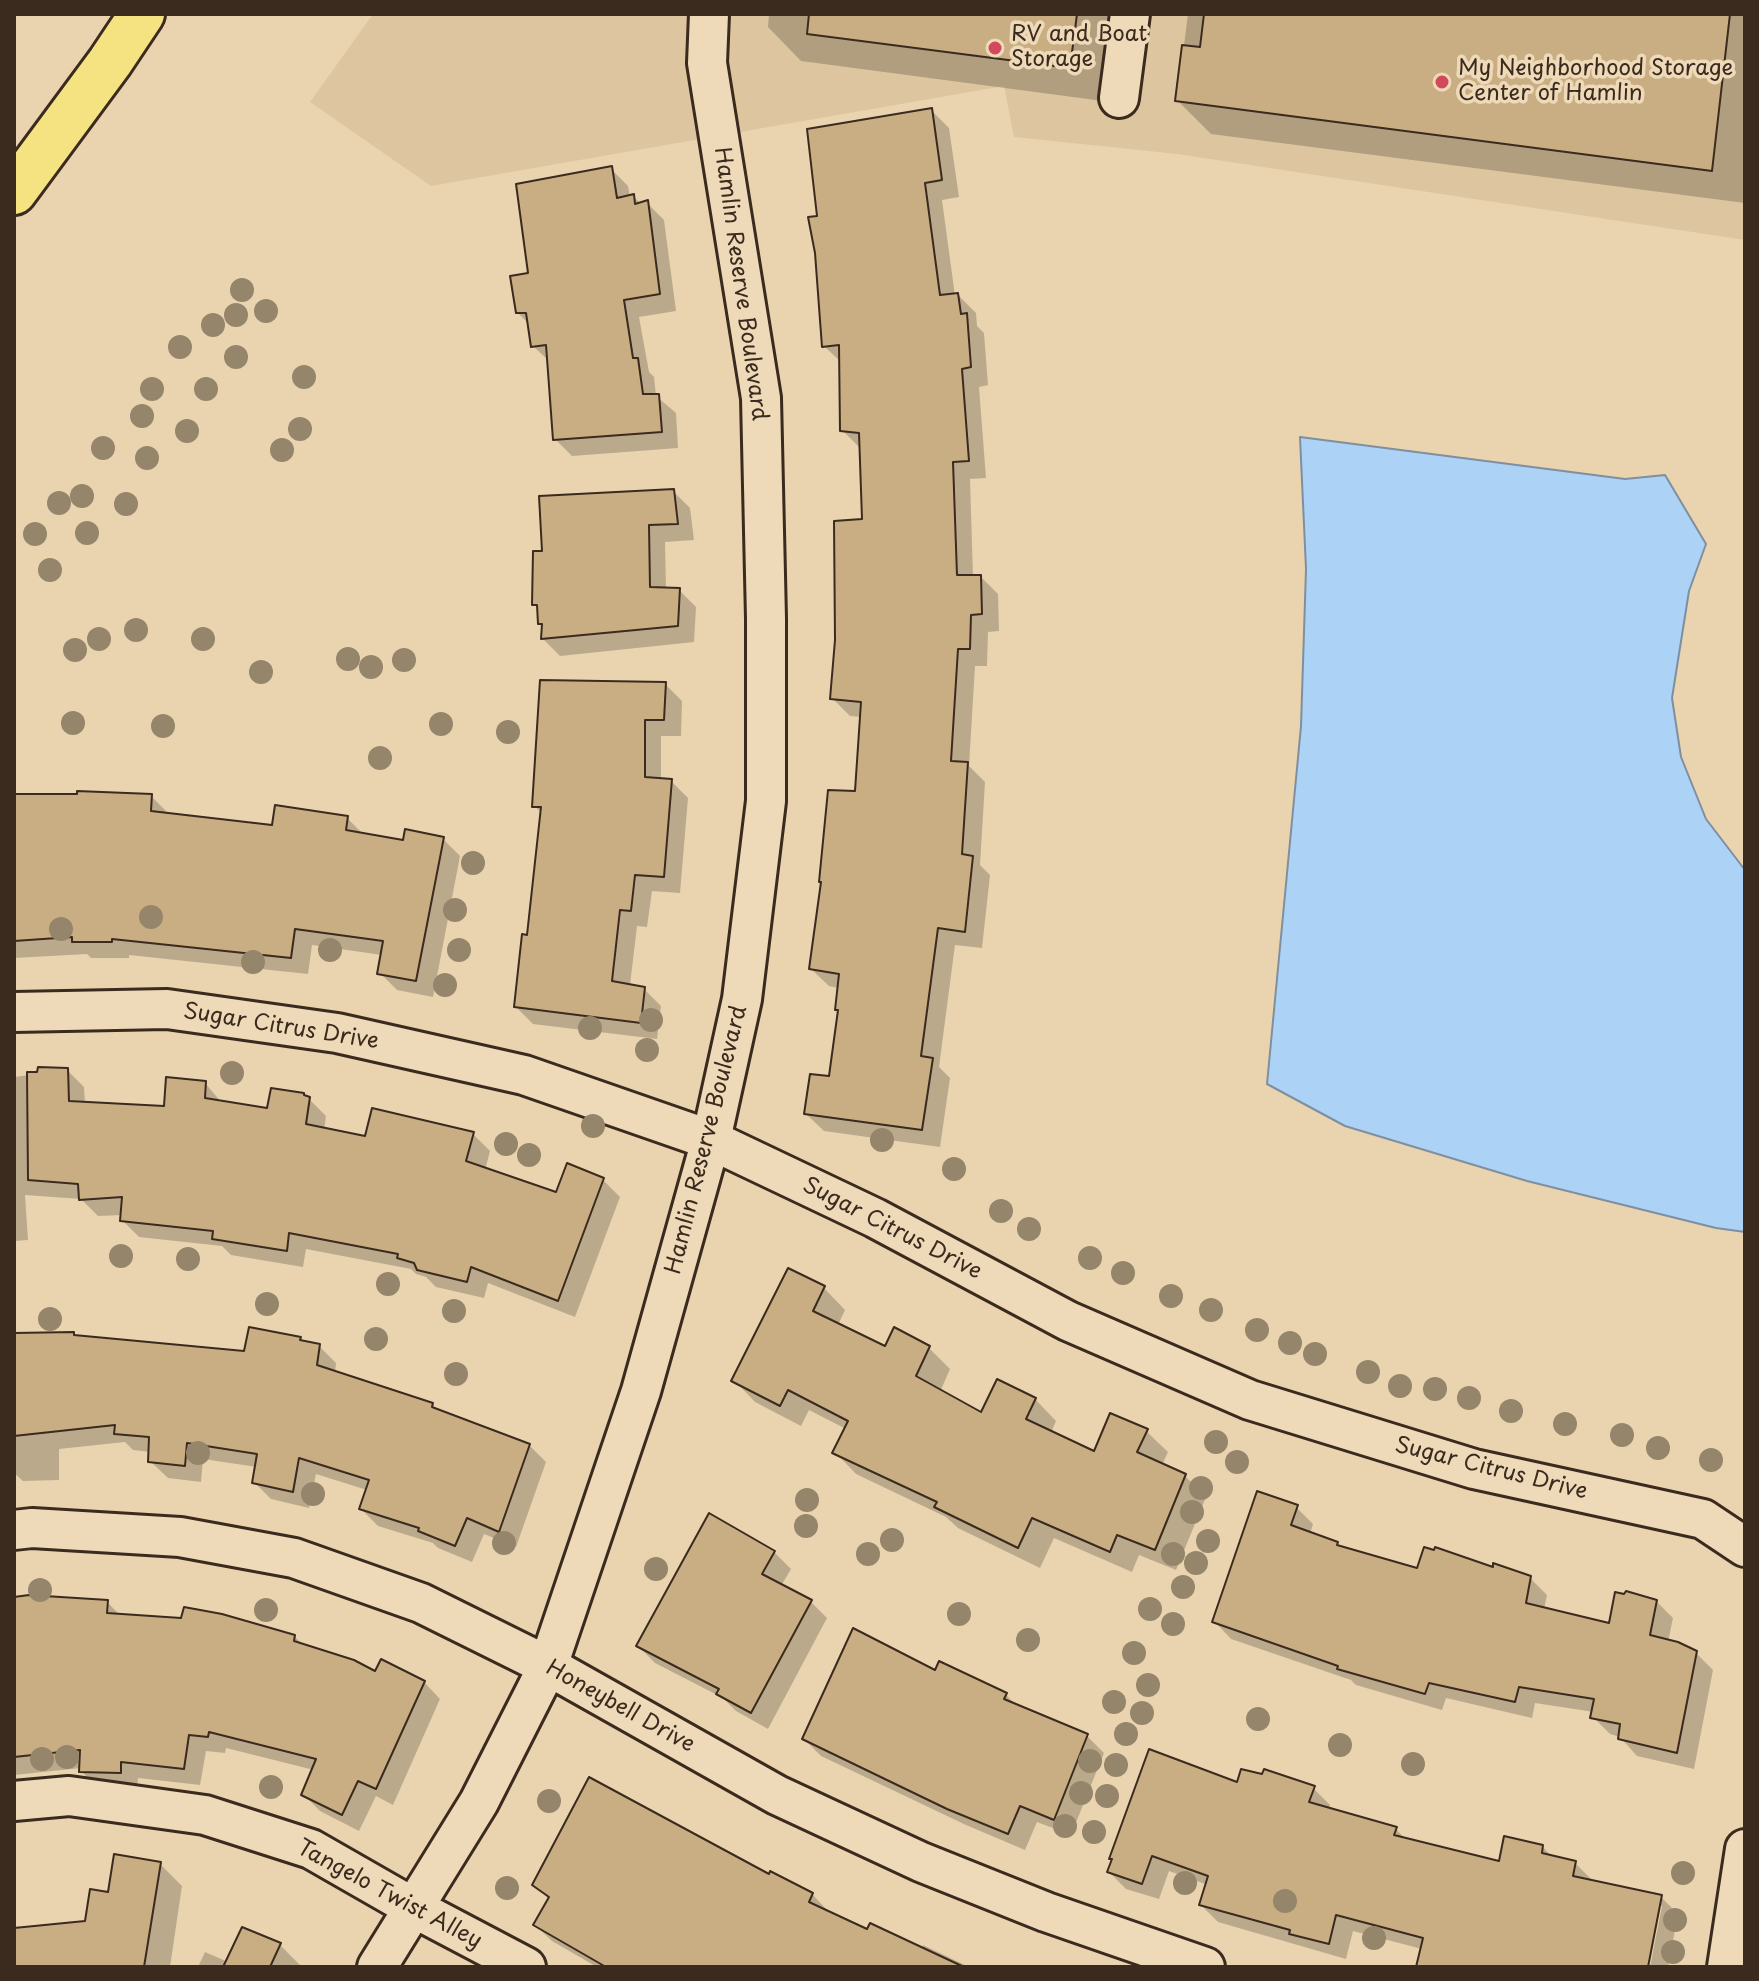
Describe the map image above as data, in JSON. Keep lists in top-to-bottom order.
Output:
{
  "streets": {
    "street": [
      "Hamlin Reserve Boulevard",
      "Sugar Citrus Drive",
      "Honeybell Drive",
      "Tangelo Twist Alley"
    ]
  },
  "crossings": [
    ["Hamlin Reserve Boulevard", "Sugar Citrus Drive"],
    ["Hamlin Reserve Boulevard", "Honeybell Drive"],
    ["Hamlin Reserve Boulevard", "Tangelo Twist Alley"]
  ],
  "places": ["RV and Boat Storage", "My Neighborhood Storage Center of Hamlin"]
}
